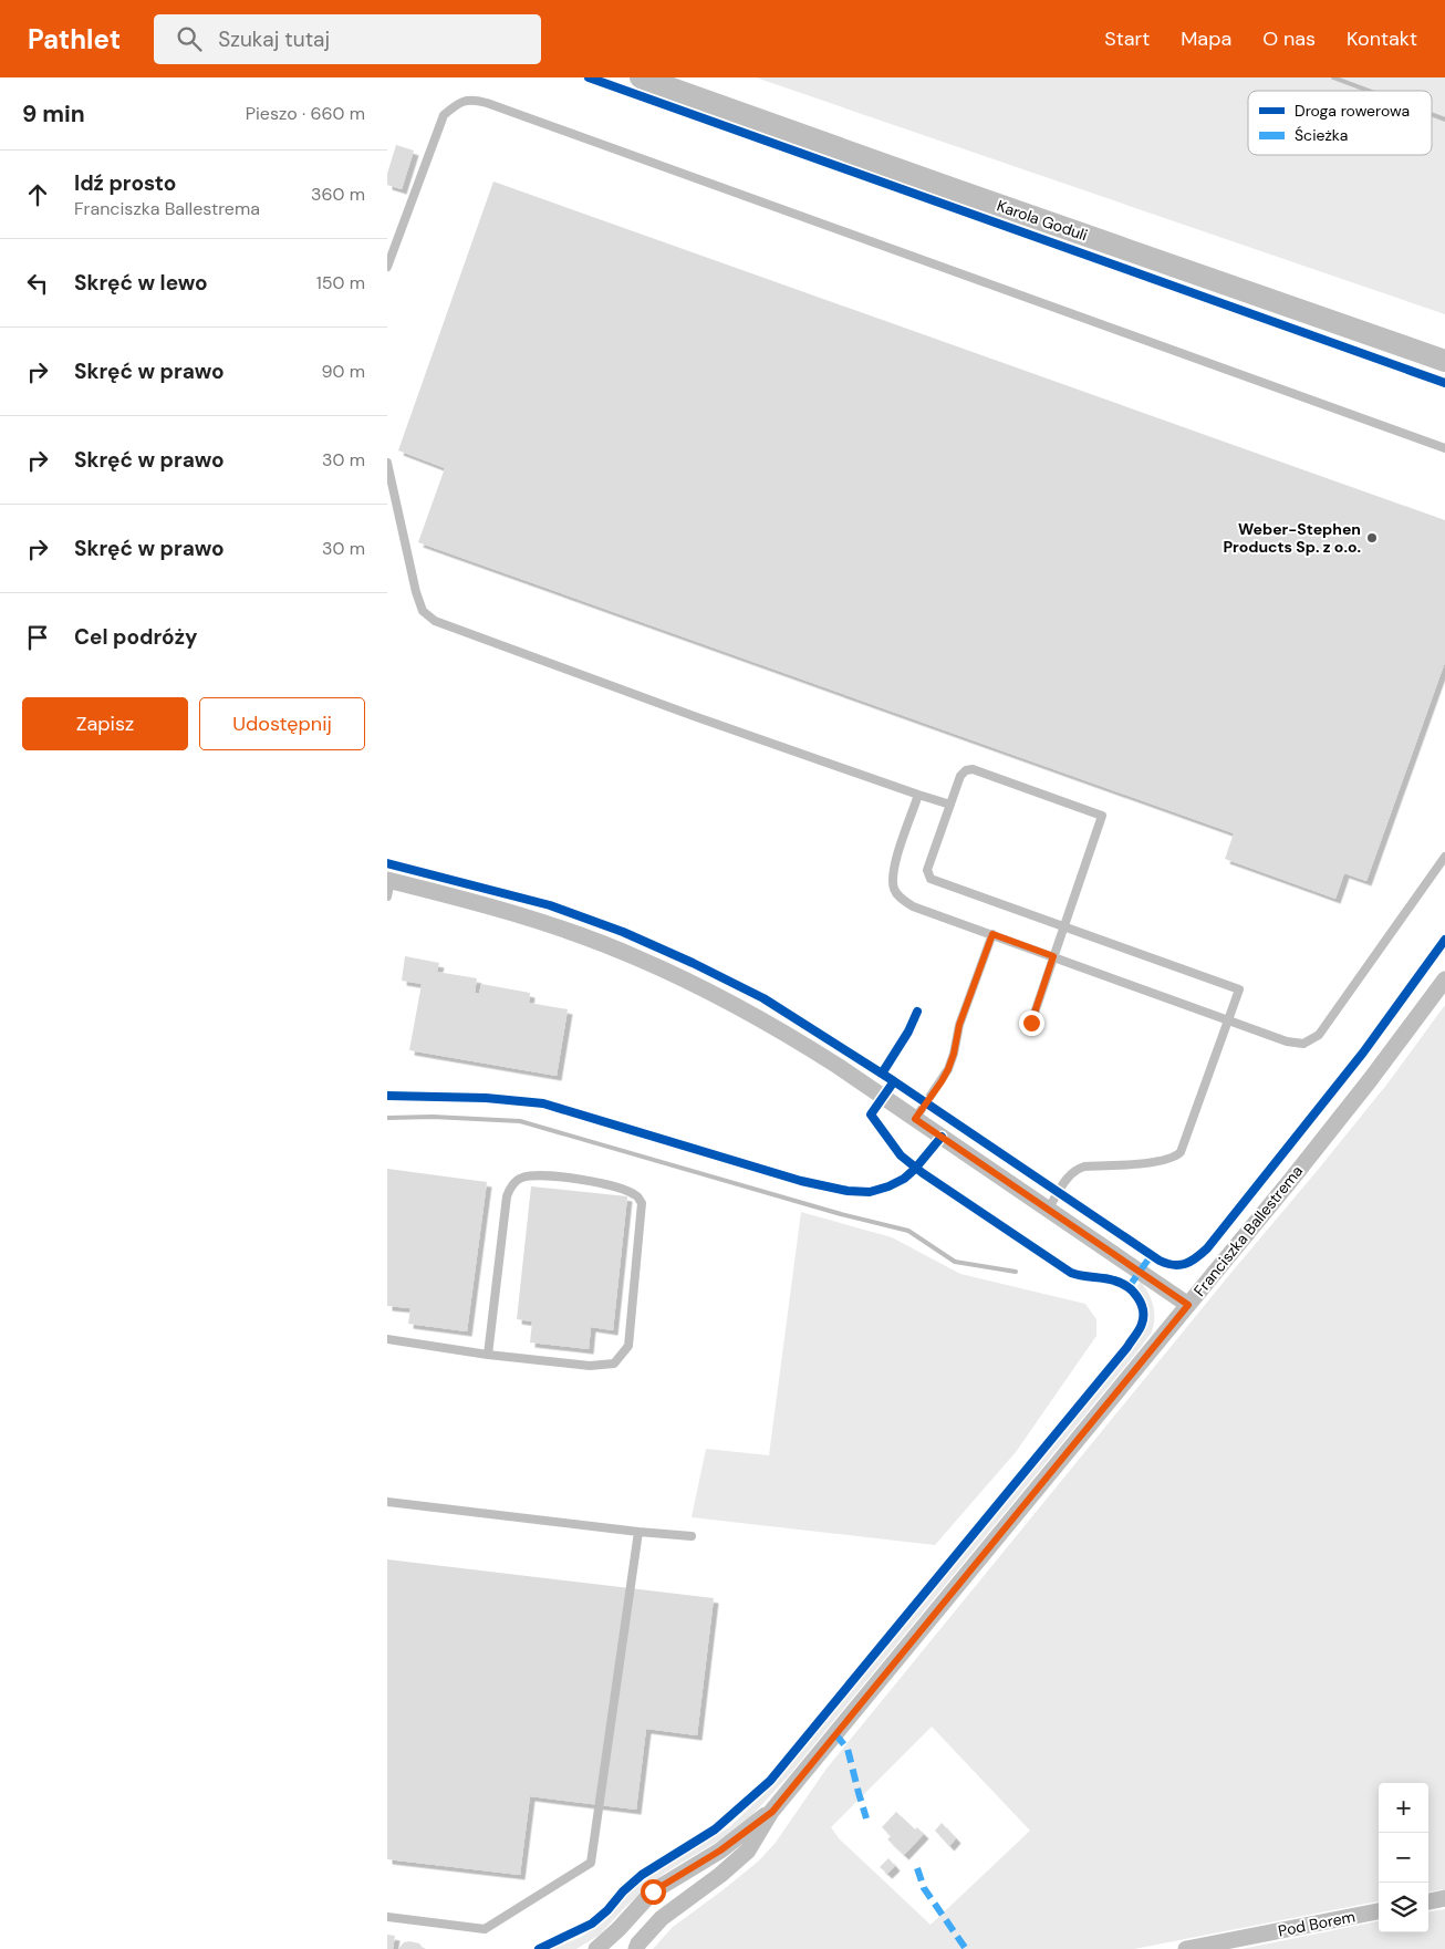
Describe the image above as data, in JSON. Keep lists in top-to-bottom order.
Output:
{
  "streets": {
    "street": ["Karola Goduli", "Franciszka Ballestrema", "Pod Borem"]
  },
  "places": ["Weber-Stephen Products Sp. z o.o."],
  "legend": ["Droga rowerowa", "Ścieżka"],
  "page": {
    "header": "Pathlet",
    "search": "Szukaj tutaj",
    "nav": [
      "Start",
      "Mapa",
      "O nas",
      "Kontakt"
    ],
    "heading": ["9 min", "Pieszo · 660 m"],
    "list": [
      ["Idź prosto", "Franciszka Ballestrema", "360 m"],
      ["Skręć w lewo", "150 m"],
      ["Skręć w prawo", "90 m"],
      ["Skręć w prawo", "30 m"],
      ["Skręć w prawo", "30 m"],
      "Cel podróży"
    ],
    "buttons": ["Zapisz", "Udostępnij"],
    "map_buttons": ["+", "−"]
  }
}
